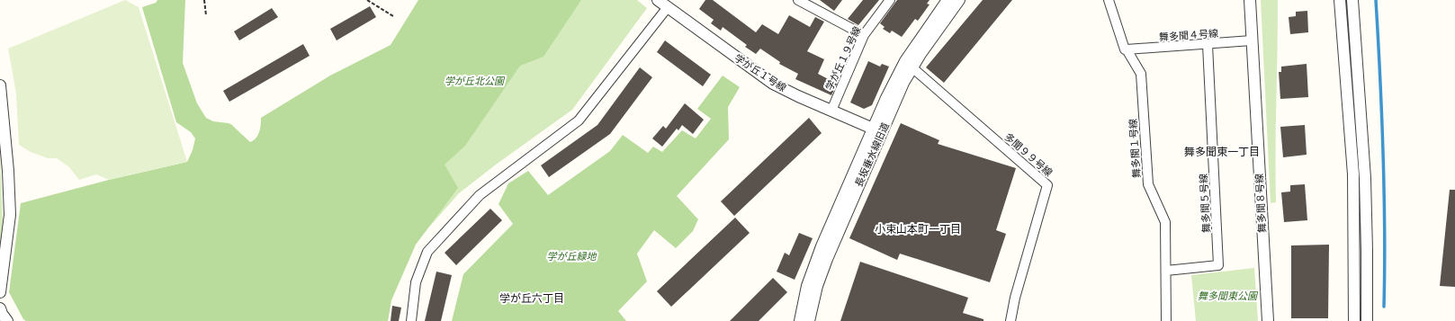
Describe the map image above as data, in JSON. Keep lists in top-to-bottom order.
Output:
{
  "streets": {
    "street": [
      "舞多聞４号線",
      "学が丘１９号線",
      "学が丘１号線",
      "舞多聞１号線",
      "長坂垂水線旧道",
      "多聞９９号線",
      "舞多聞５号線",
      "舞多聞８号線"
    ]
  },
  "crossings": [
    ["舞多聞４号線", "舞多聞１号線"],
    ["舞多聞４号線", "舞多聞５号線"],
    ["舞多聞４号線", "舞多聞８号線"],
    ["学が丘１９号線", "学が丘１号線"],
    ["学が丘１号線", "長坂垂水線旧道"],
    ["舞多聞１号線", "舞多聞５号線"],
    ["長坂垂水線旧道", "多聞９９号線"]
  ],
  "districts": ["舞多聞東一丁目", "小束山本町一丁目", "学が丘六丁目"],
  "parks": ["学が丘北公園", "学が丘緑地", "舞多聞東公園"]
}
